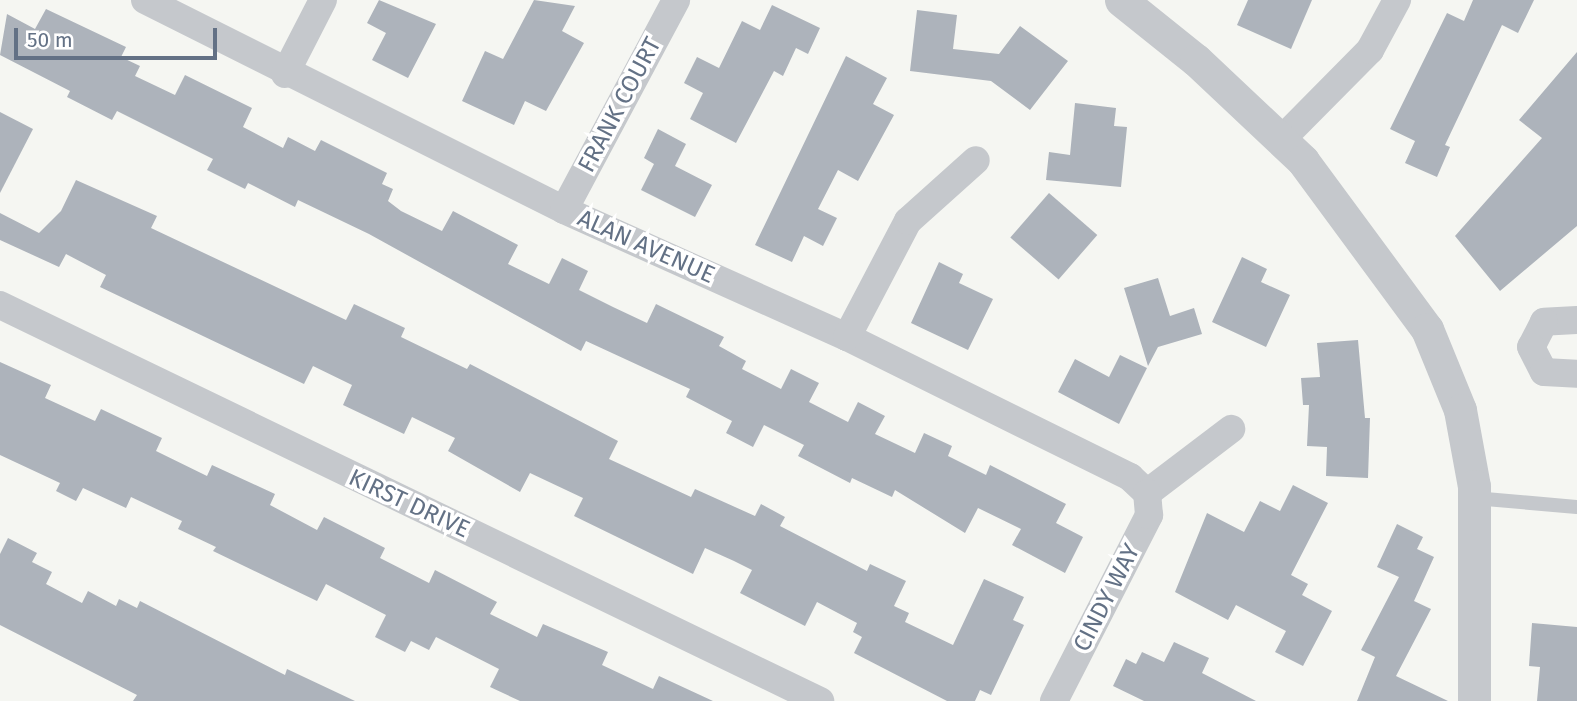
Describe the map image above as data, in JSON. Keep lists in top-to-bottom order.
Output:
{
  "streets": {
    "street": [
      "FRANK COURT",
      "ALAN AVENUE",
      "KIRST DRIVE",
      "CINDY WAY"
    ]
  },
  "crossings": [
    ["FRANK COURT", "ALAN AVENUE"],
    ["ALAN AVENUE", "CINDY WAY"]
  ],
  "scale_bar": "50 m"
}
